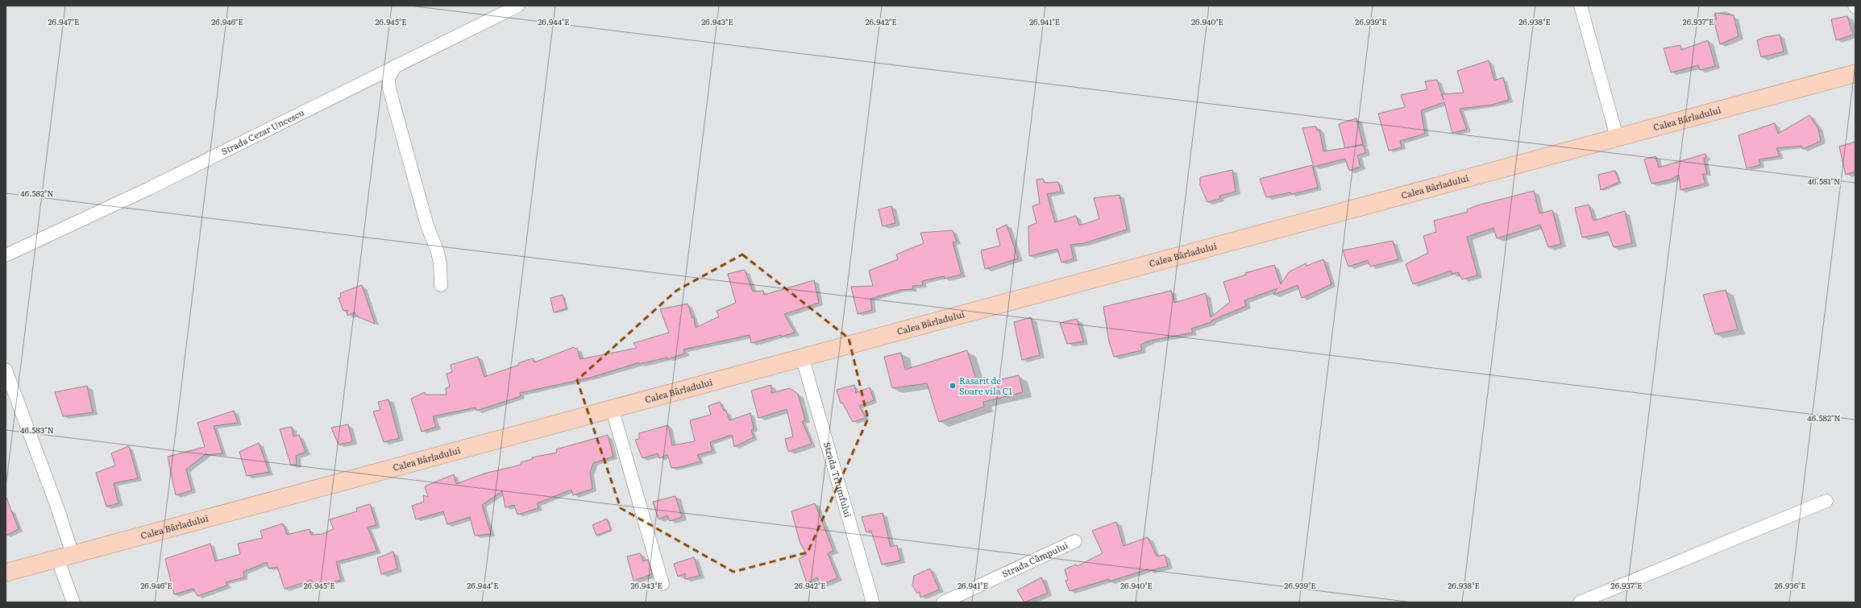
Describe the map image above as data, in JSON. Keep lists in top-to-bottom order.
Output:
{
  "streets": {
    "main road": ["Calea Bârladului"],
    "street": ["Strada Cezar Uncescu", "Strada Triumfului", "Strada Câmpului"]
  },
  "crossings": [
    ["Calea Bârladului", "Strada Triumfului"]
  ],
  "places": ["Rasarit de Soare vila C1"],
  "coordinates": [
    "26.947°E",
    "26.946°E",
    "26.945°E",
    "26.944°E",
    "26.943°E",
    "26.942°E",
    "26.941°E",
    "26.940°E",
    "26.939°E",
    "26.938°E",
    "26.937°E",
    "46.581°N",
    "46.582°N",
    "46.583°N",
    "26.936°E"
  ]
}
